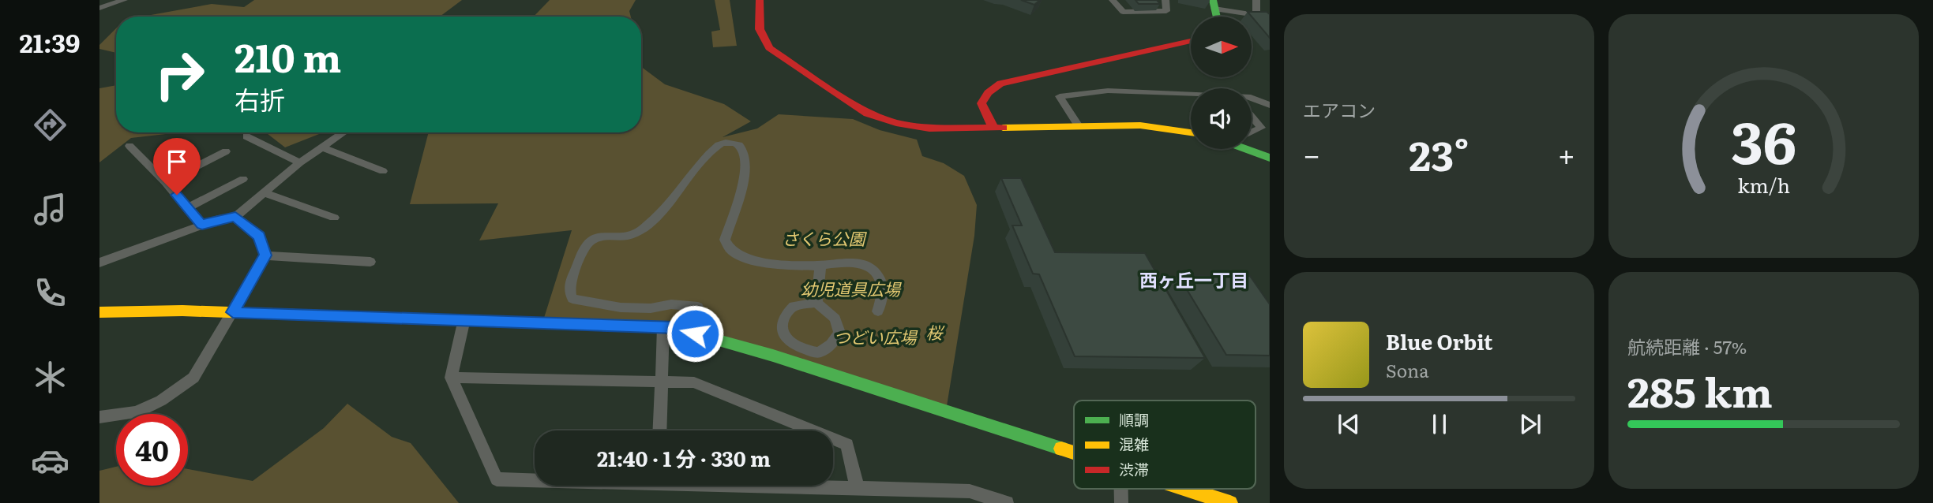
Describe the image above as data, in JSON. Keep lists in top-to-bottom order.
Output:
{
  "districts": ["西ヶ丘一丁目"],
  "parks": [
    "さくら公園",
    "幼児道具広場",
    "桜",
    "つどい広場"
  ],
  "legend": ["順調", "混雑", "渋滞"],
  "north": "right",
  "page": {
    "tabs": "21:39",
    "tile": [
      "エアコン",
      ["航続距離 · 57%", "285 km"]
    ],
    "turn": ["210 m", "右折"],
    "heat": ["−", "23°", "+"],
    "song": ["Blue Orbit", "Sona"],
    "limit": "40",
    "trip": "21:40 · 1 分 · 330 m",
    "gauge": ["36", "km/h"]
  }
}
